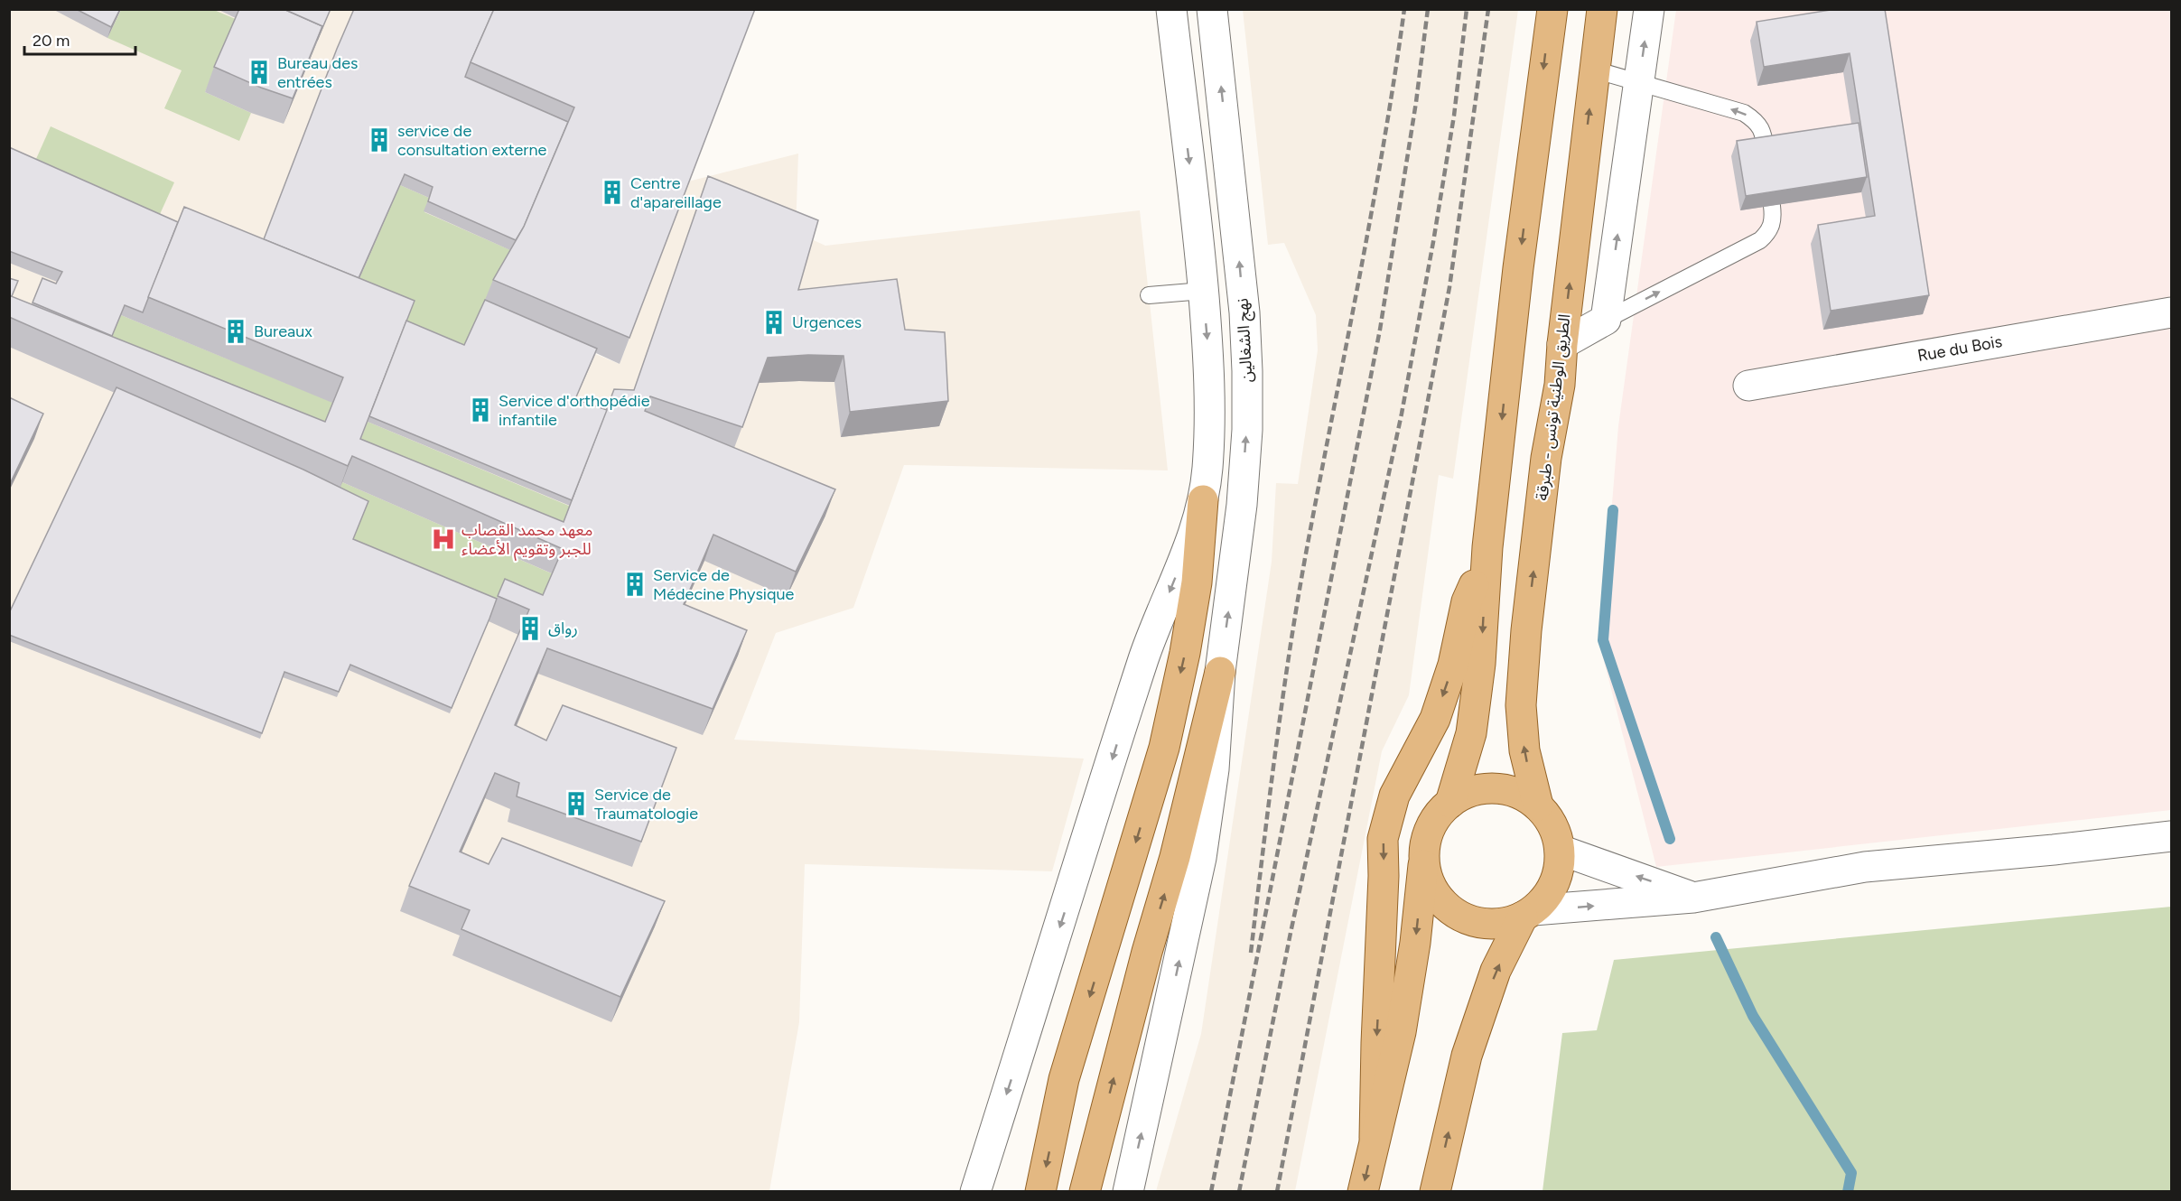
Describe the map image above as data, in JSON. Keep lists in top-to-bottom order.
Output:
{
  "streets": {
    "main road": ["الطريق الوطنية تونس - طبرقة"],
    "street": ["نهج الشغالين", "Rue du Bois"]
  },
  "places": {
    "building": [
      "Bureau des entrées",
      "service de consultation externe",
      "Centre d'apareillage",
      "Urgences",
      "Bureaux",
      "Service d'orthopédie infantile",
      "Service de Médecine Physique",
      "رواق",
      "Service de Traumatologie"
    ],
    "hospital": ["معهد محمد القصاب للجبر وتقويم الأعضاء"]
  },
  "scale_bar": "20 m"
}
